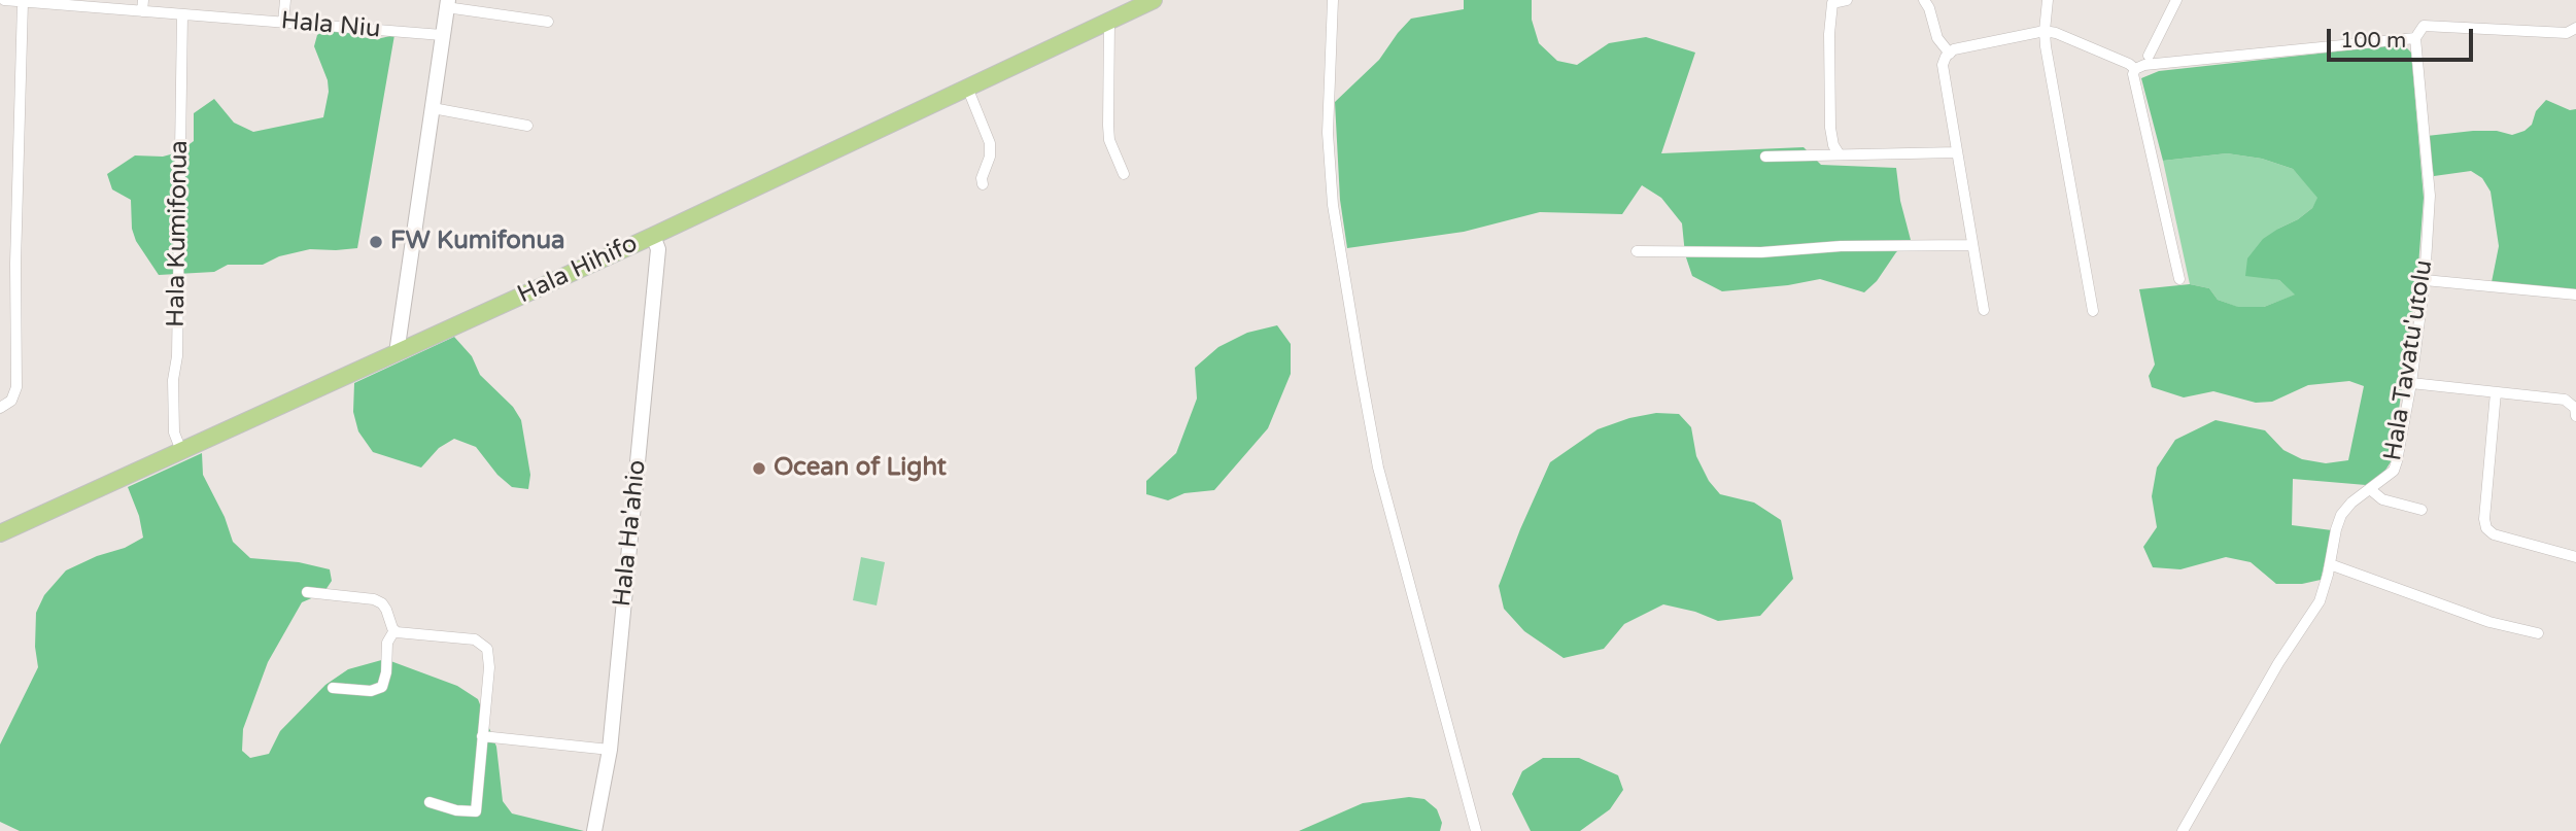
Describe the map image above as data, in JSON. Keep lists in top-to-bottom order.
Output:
{
  "streets": {
    "main road": ["Hala Hihifo"],
    "street": [
      "Hala Niu",
      "Hala Kumifonua",
      "Hala Tavatu'utolu",
      "Hala Ha'ahio"
    ]
  },
  "crossings": [
    ["Hala Niu", "Hala Kumifonua"],
    ["Hala Kumifonua", "Hala Hihifo"],
    ["Hala Hihifo", "Hala Ha'ahio"]
  ],
  "places": ["FW Kumifonua", "Ocean of Light"],
  "scale_bar": "100 m"
}
